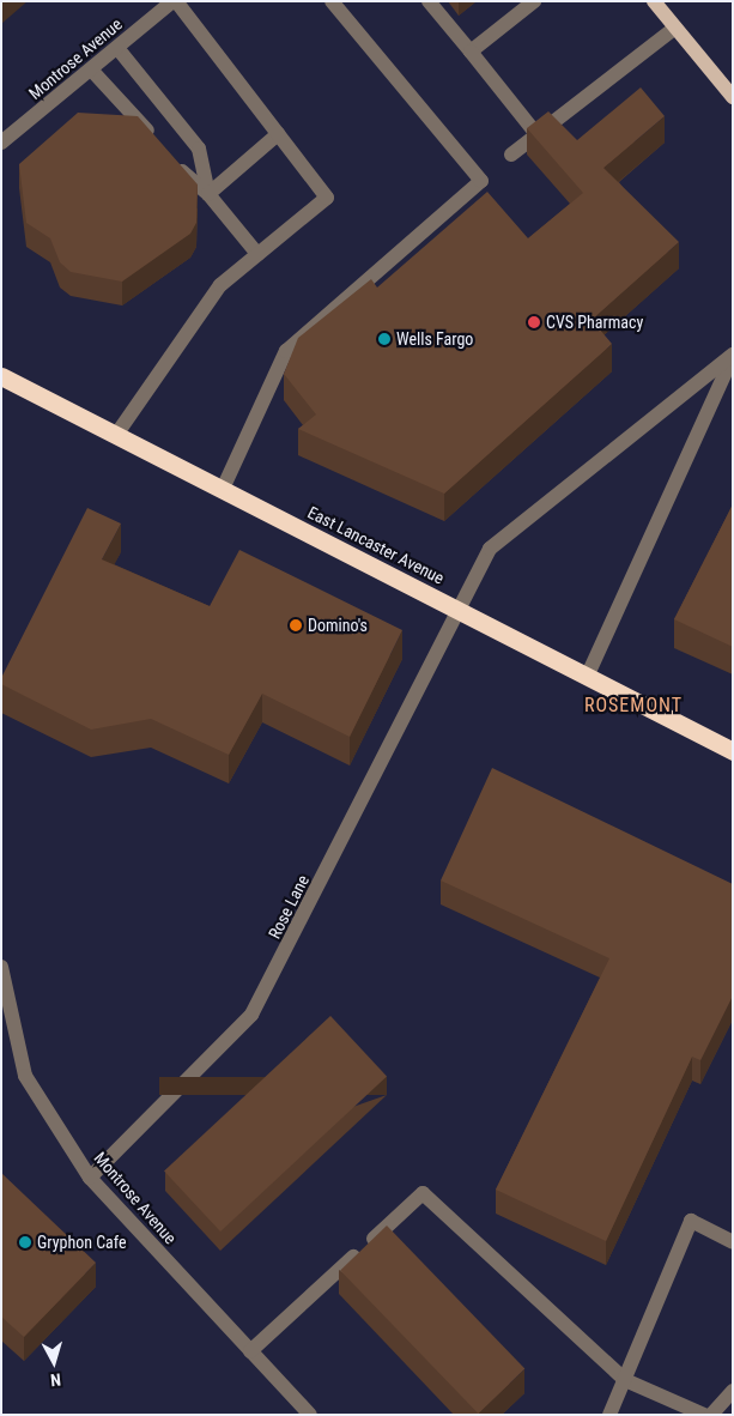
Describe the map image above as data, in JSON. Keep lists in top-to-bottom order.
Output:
{
  "streets": {
    "highway": ["East Lancaster Avenue"],
    "street": ["Montrose Avenue", "Rose Lane"]
  },
  "crossings": [
    ["Montrose Avenue", "Rose Lane"],
    ["East Lancaster Avenue", "Rose Lane"]
  ],
  "districts": ["ROSEMONT"],
  "places": [
    "CVS Pharmacy",
    "Wells Fargo",
    "Domino's",
    "Gryphon Cafe"
  ],
  "north": "bottom"
}
